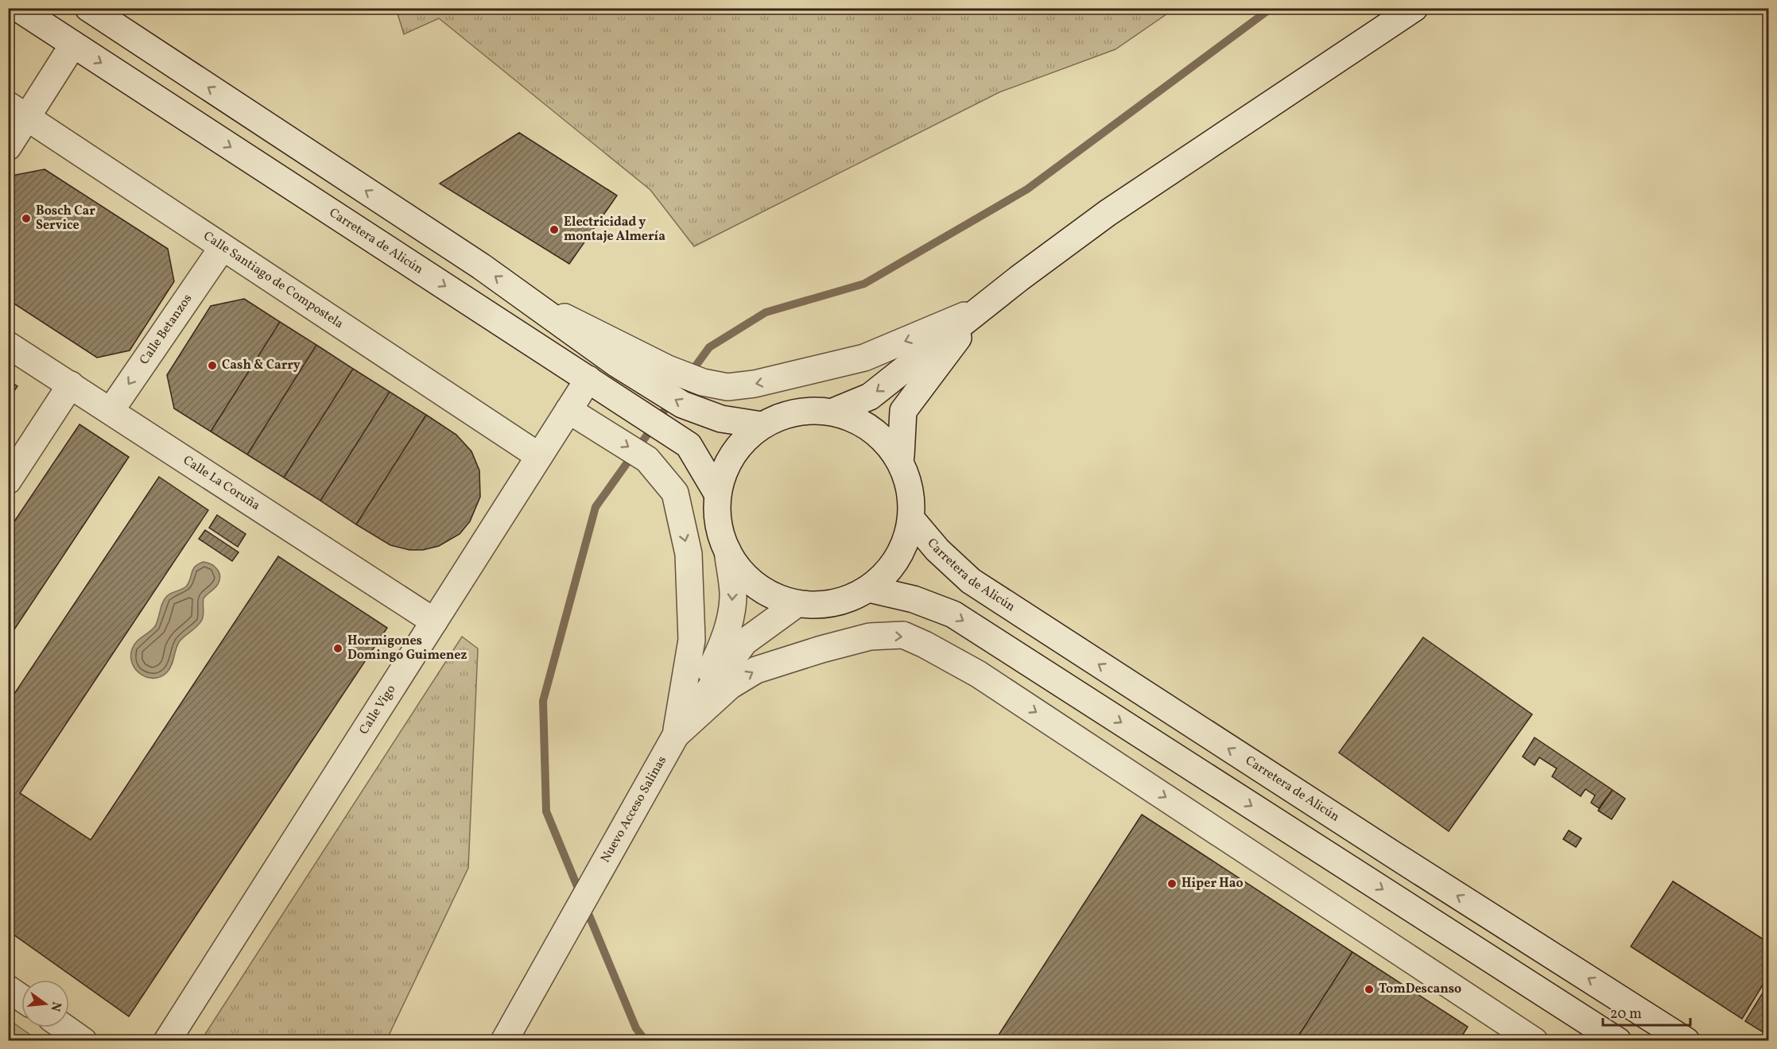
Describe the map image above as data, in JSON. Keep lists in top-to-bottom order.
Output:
{
  "streets": {
    "main road": [
      "Carretera de Alicún",
      "Calle Santiago de Compostela",
      "Calle Betanzos",
      "Calle La Coruña",
      "Calle Vigo",
      "Nuevo Acceso Salinas"
    ]
  },
  "crossings": [
    ["Carretera de Alicún", "Calle Vigo"],
    ["Calle Santiago de Compostela", "Calle Betanzos"],
    ["Calle Santiago de Compostela", "Calle Vigo"],
    ["Calle Betanzos", "Calle La Coruña"],
    ["Calle La Coruña", "Calle Vigo"]
  ],
  "one_way": ["Calle Betanzos"],
  "places": [
    "Bosch Car Service",
    "Electricidad y montaje Almería",
    "Cash & Carry",
    "Hormigones Domingo Guimenez",
    "Hiper Hao",
    "TomDescanso"
  ],
  "scale_bar": "20 m",
  "north": "right"
}
